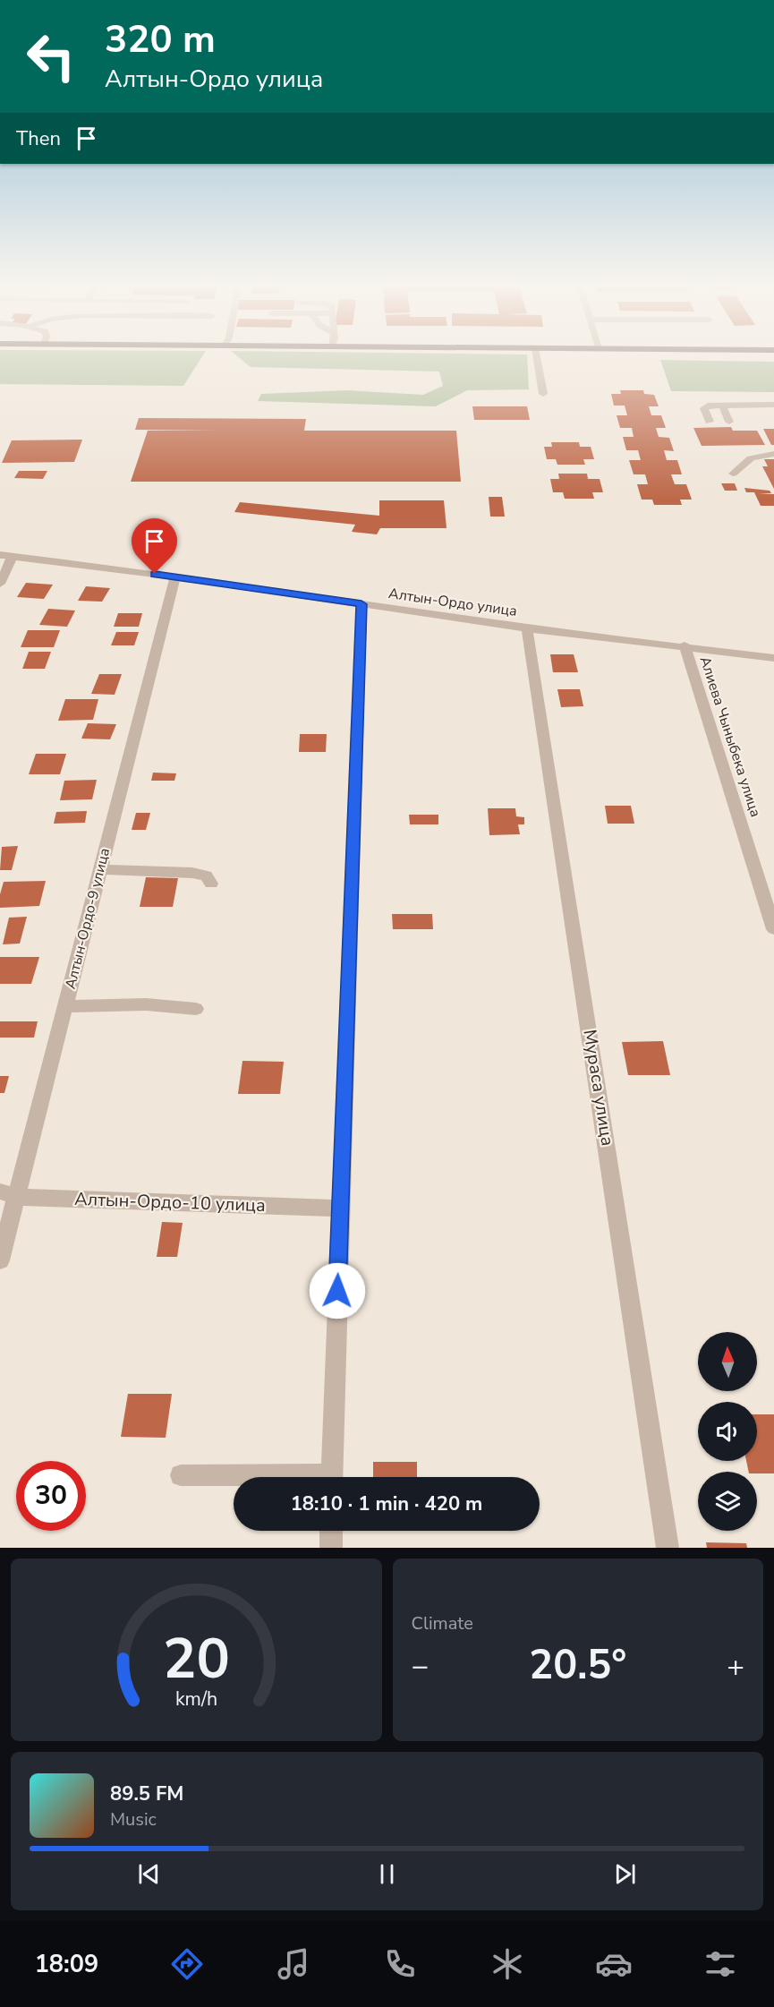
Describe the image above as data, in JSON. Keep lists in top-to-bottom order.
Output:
{
  "streets": {
    "street": [
      "Алтын-Ордо улица",
      "Алиева Чыныбека улица",
      "Алтын-Ордо-9 улица",
      "Мураса улица",
      "Алтын-Ордо-10 улица"
    ]
  },
  "crossings": [
    ["Алтын-Ордо улица", "Алиева Чыныбека улица"],
    ["Алтын-Ордо улица", "Алтын-Ордо-9 улица"],
    ["Алтын-Ордо улица", "Мураса улица"],
    ["Алтын-Ордо-9 улица", "Алтын-Ордо-10 улица"]
  ],
  "north": "top",
  "page": {
    "turn": ["320 m", "Алтын-Ордо улица"],
    "then": "Then",
    "limit": "30",
    "trip": "18:10 · 1 min · 420 m",
    "tile": "Climate",
    "heat": ["−", "20.5°", "+"],
    "song": ["89.5 FM", "Music"],
    "tabs": "18:09",
    "gauge": ["20", "km/h"]
  }
}
